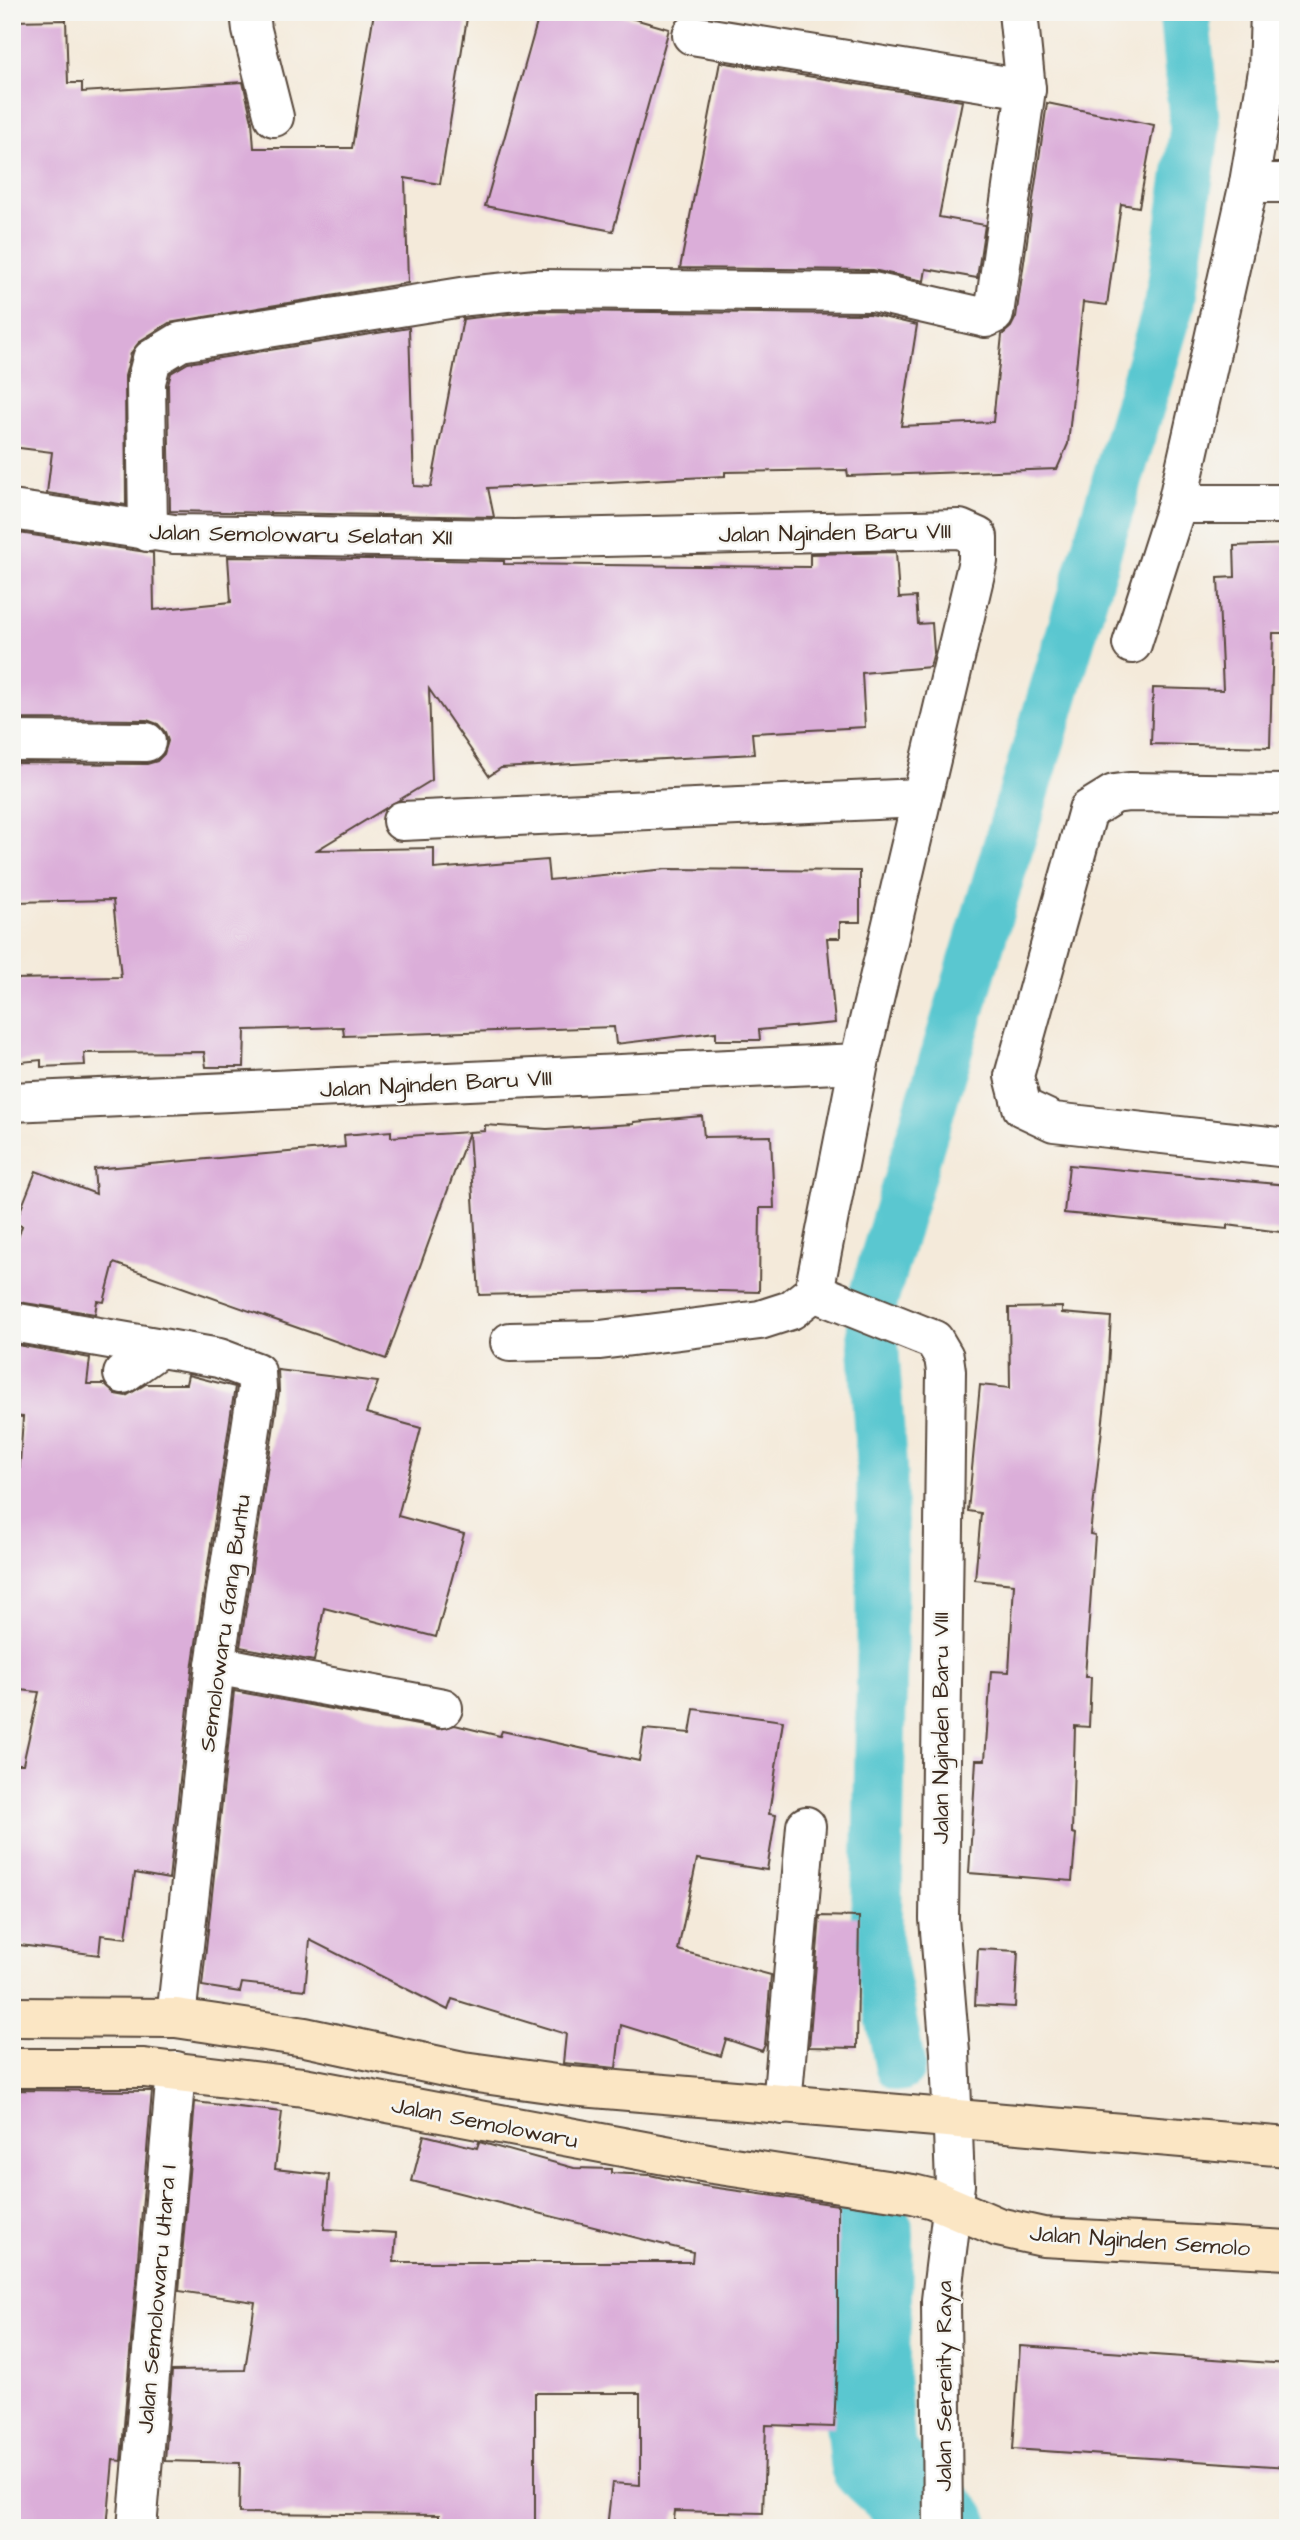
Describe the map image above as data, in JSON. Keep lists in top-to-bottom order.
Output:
{
  "streets": {
    "main road": ["Jalan Semolowaru", "Jalan Nginden Semolo"],
    "street": [
      "Jalan Nginden Baru VIII",
      "Jalan Semolowaru Selatan XII",
      "Semolowaru Gang Buntu",
      "Jalan Semolowaru Utara I",
      "Jalan Serenity Raya"
    ]
  },
  "crossings": [
    ["Jalan Nginden Baru VIII", "Jalan Semolowaru Selatan XII"],
    ["Jalan Nginden Baru VIII", "Jalan Semolowaru"],
    ["Jalan Nginden Baru VIII", "Jalan Nginden Semolo"],
    ["Jalan Nginden Baru VIII", "Jalan Serenity Raya"],
    ["Semolowaru Gang Buntu", "Jalan Semolowaru"],
    ["Jalan Semolowaru", "Jalan Nginden Semolo"],
    ["Jalan Semolowaru", "Jalan Semolowaru Utara I"],
    ["Jalan Semolowaru", "Jalan Serenity Raya"],
    ["Jalan Nginden Semolo", "Jalan Serenity Raya"]
  ]
}
